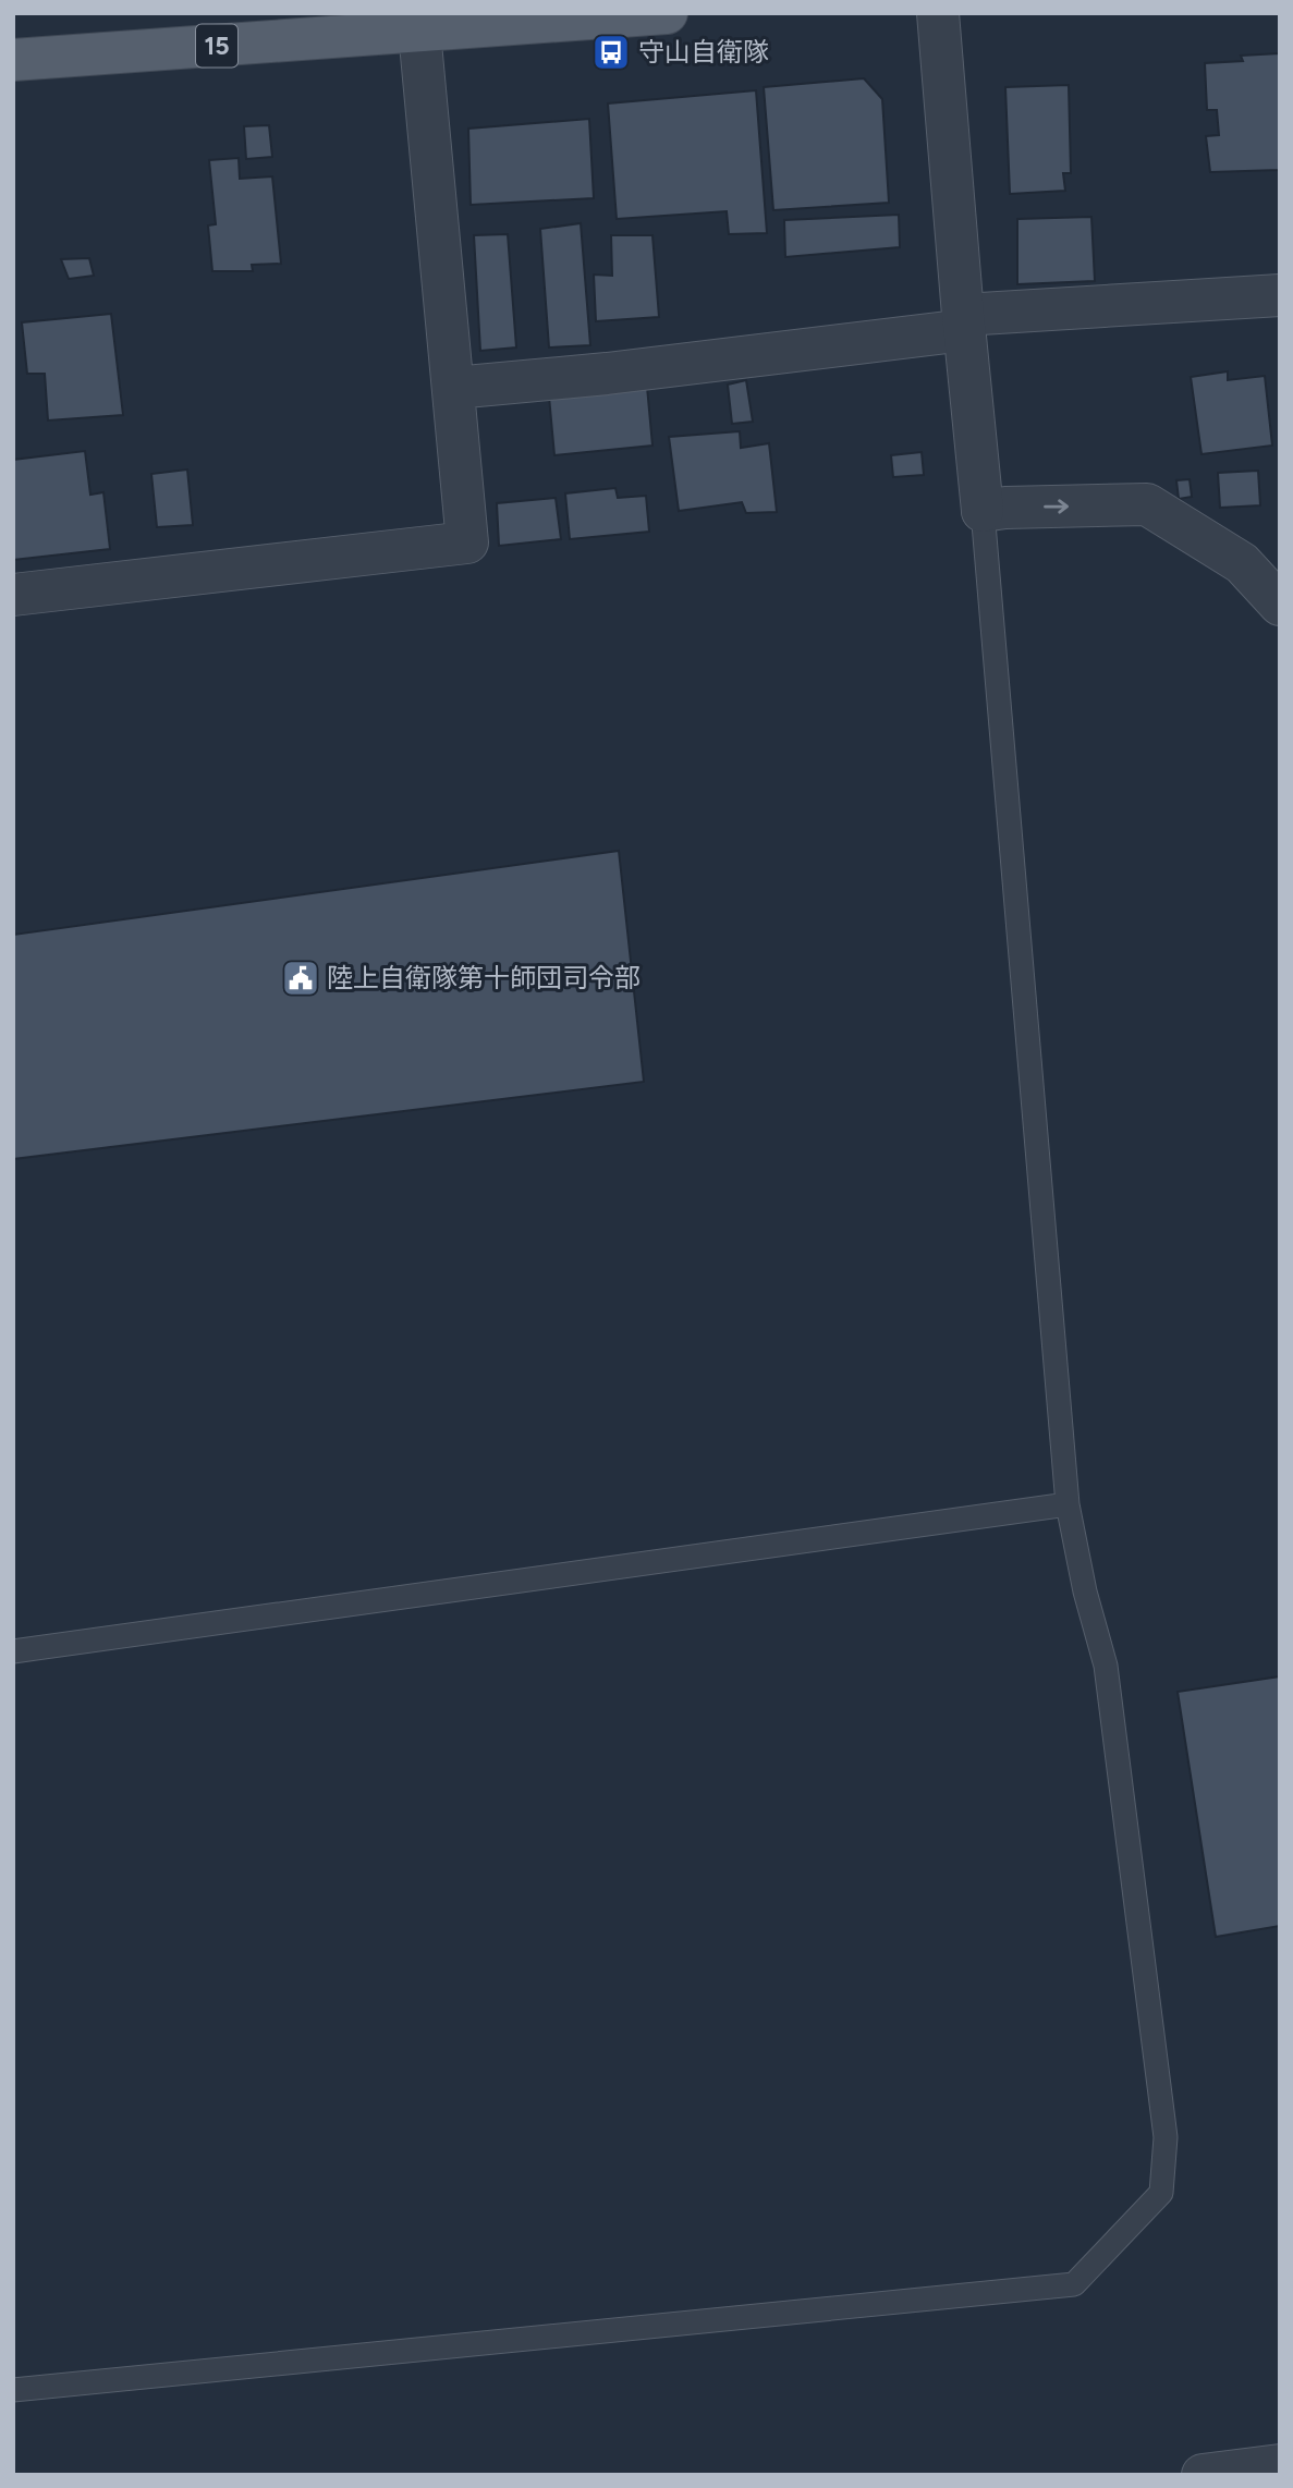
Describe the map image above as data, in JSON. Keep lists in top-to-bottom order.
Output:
{
  "streets": {
    "main road": ["15"]
  },
  "places": {
    "bus stop": ["守山自衛隊"],
    "public building": ["陸上自衛隊第十師団司令部"]
  }
}
